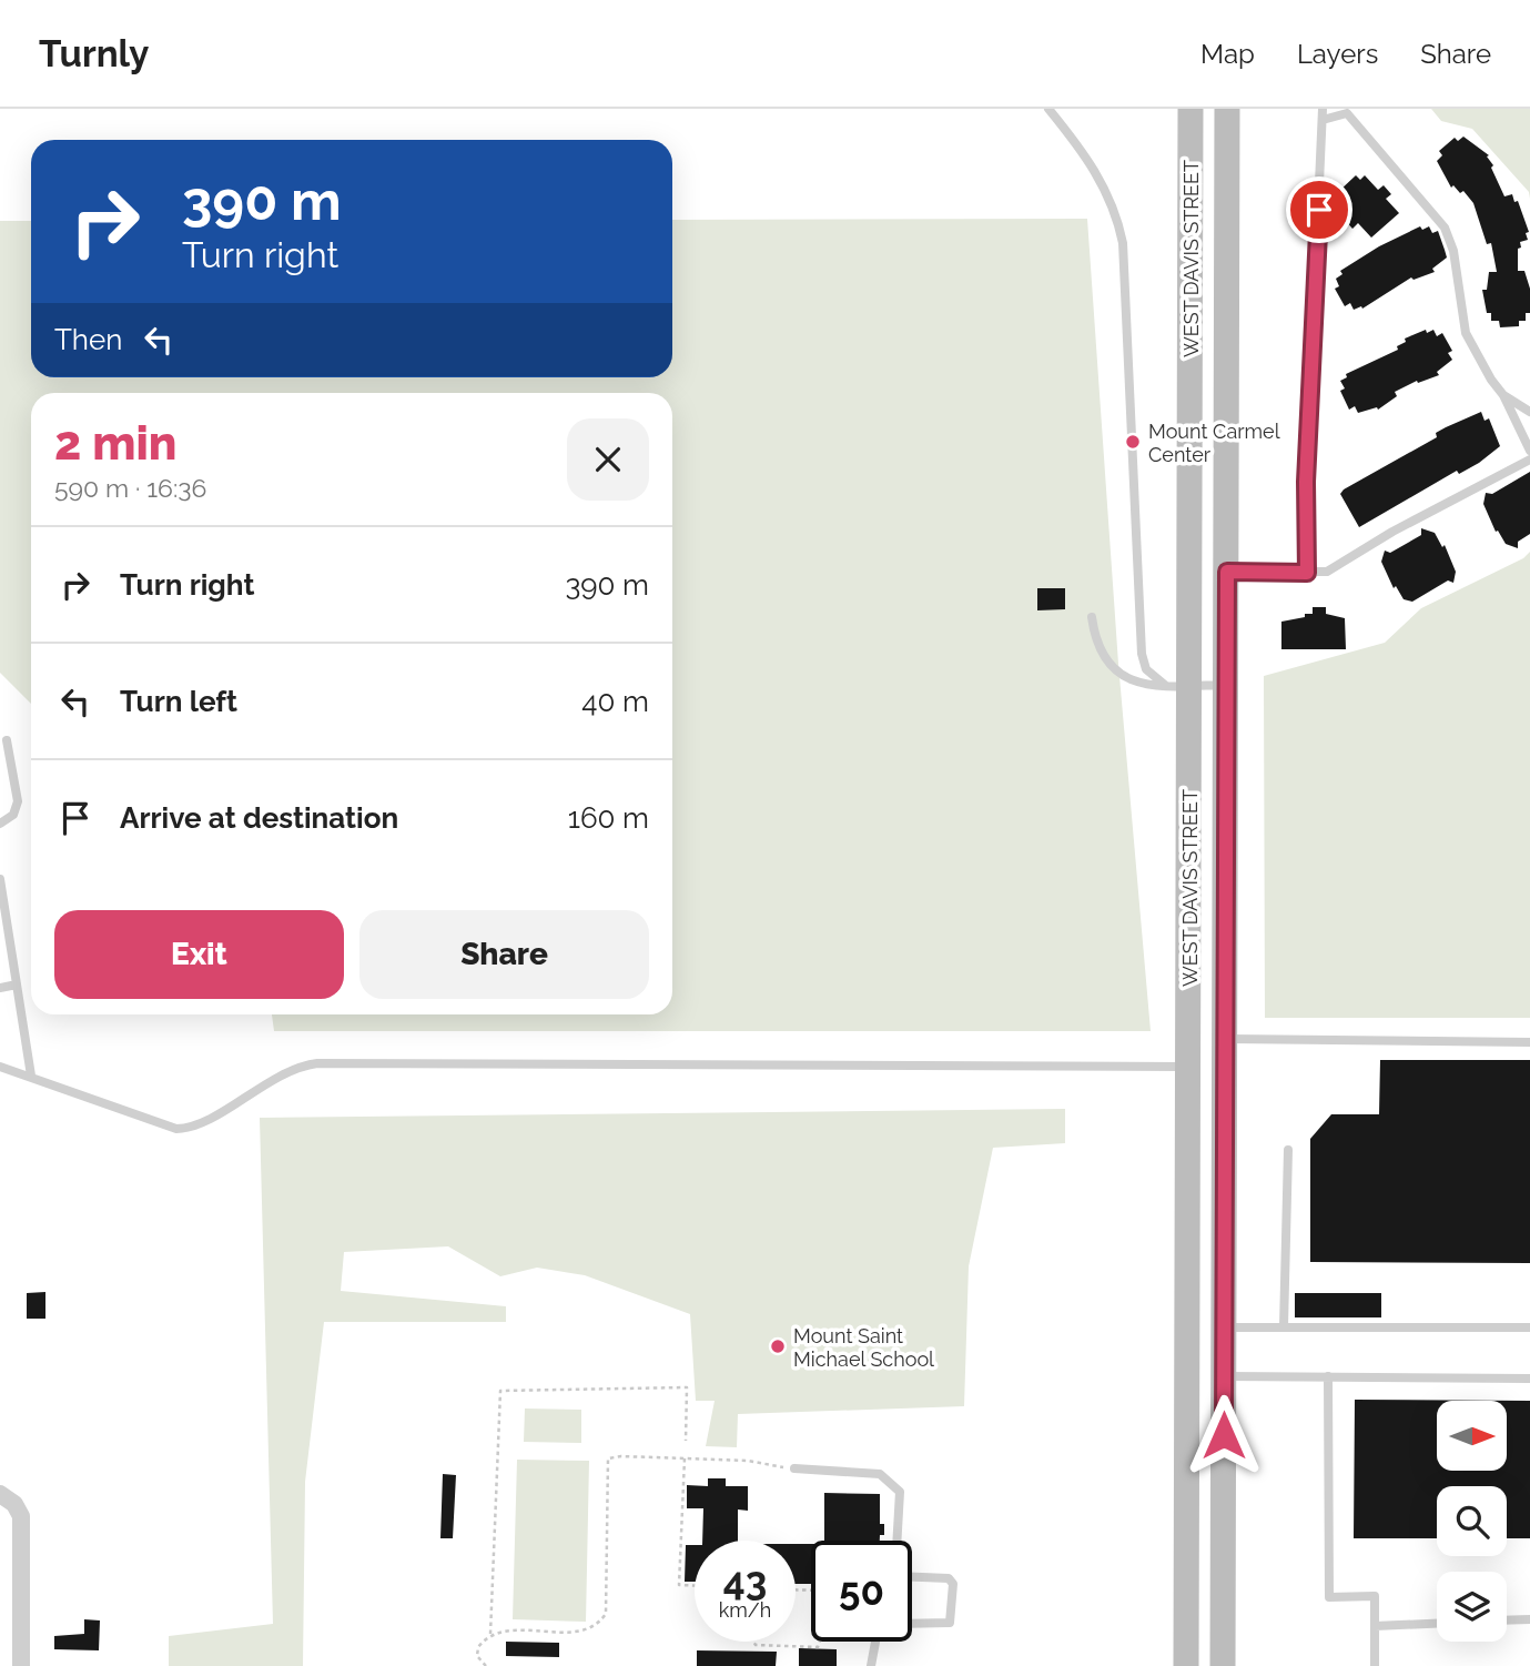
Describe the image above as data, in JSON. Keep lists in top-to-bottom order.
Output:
{
  "streets": {
    "main road": ["WEST DAVIS STREET"]
  },
  "places": ["Mount Carmel Center", "Mount Saint Michael School"],
  "north": "right",
  "page": {
    "header": "Turnly",
    "nav": ["Map", "Layers", "Share"],
    "turn": ["390 m", "Turn right"],
    "then": "Then",
    "heading": ["2 min", "590 m · 16:36"],
    "list": [
      {
        "name": "Turn right",
        "value": "390 m"
      },
      {
        "name": "Turn left",
        "value": "40 m"
      },
      {
        "name": "Arrive at destination",
        "value": "160 m"
      }
    ],
    "buttons": ["Exit", "Share"],
    "speed": "43 km/h",
    "limit": "50"
  }
}
